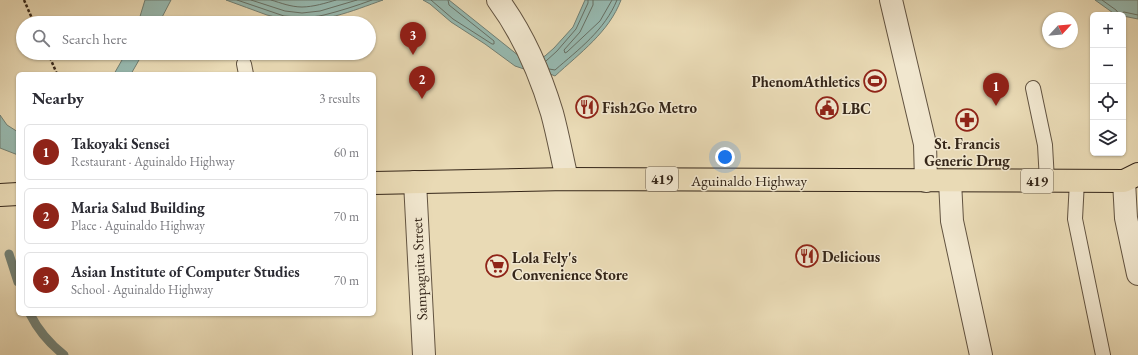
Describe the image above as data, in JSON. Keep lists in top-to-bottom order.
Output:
{
  "streets": {
    "highway": ["419", "Aguinaldo Highway"],
    "street": ["Sampaguita Street"]
  },
  "crossings": [
    ["Aguinaldo Highway", "Sampaguita Street"]
  ],
  "places": {
    "sports": ["PhenomAthletics"],
    "restaurant": ["Fish2Go Metro", "Delicious"],
    "public building": ["LBC"],
    "pharmacy": ["St. Francis Generic Drug"],
    "supermarket": ["Lola Fely's Convenience Store"]
  },
  "north": "top right",
  "page": {
    "map_buttons": ["+", "−"],
    "search": "Search here",
    "pins": ["3", "2", "1"],
    "heading": ["Nearby", "3 results"],
    "list": [
      {
        "mark": "1",
        "name": "Takoyaki Sensei",
        "note": "Restaurant · Aguinaldo Highway",
        "value": "60 m"
      },
      {
        "mark": "2",
        "name": "Maria Salud Building",
        "note": "Place · Aguinaldo Highway",
        "value": "70 m"
      },
      {
        "mark": "3",
        "name": "Asian Institute of Computer Studies",
        "note": "School · Aguinaldo Highway",
        "value": "70 m"
      }
    ]
  }
}
